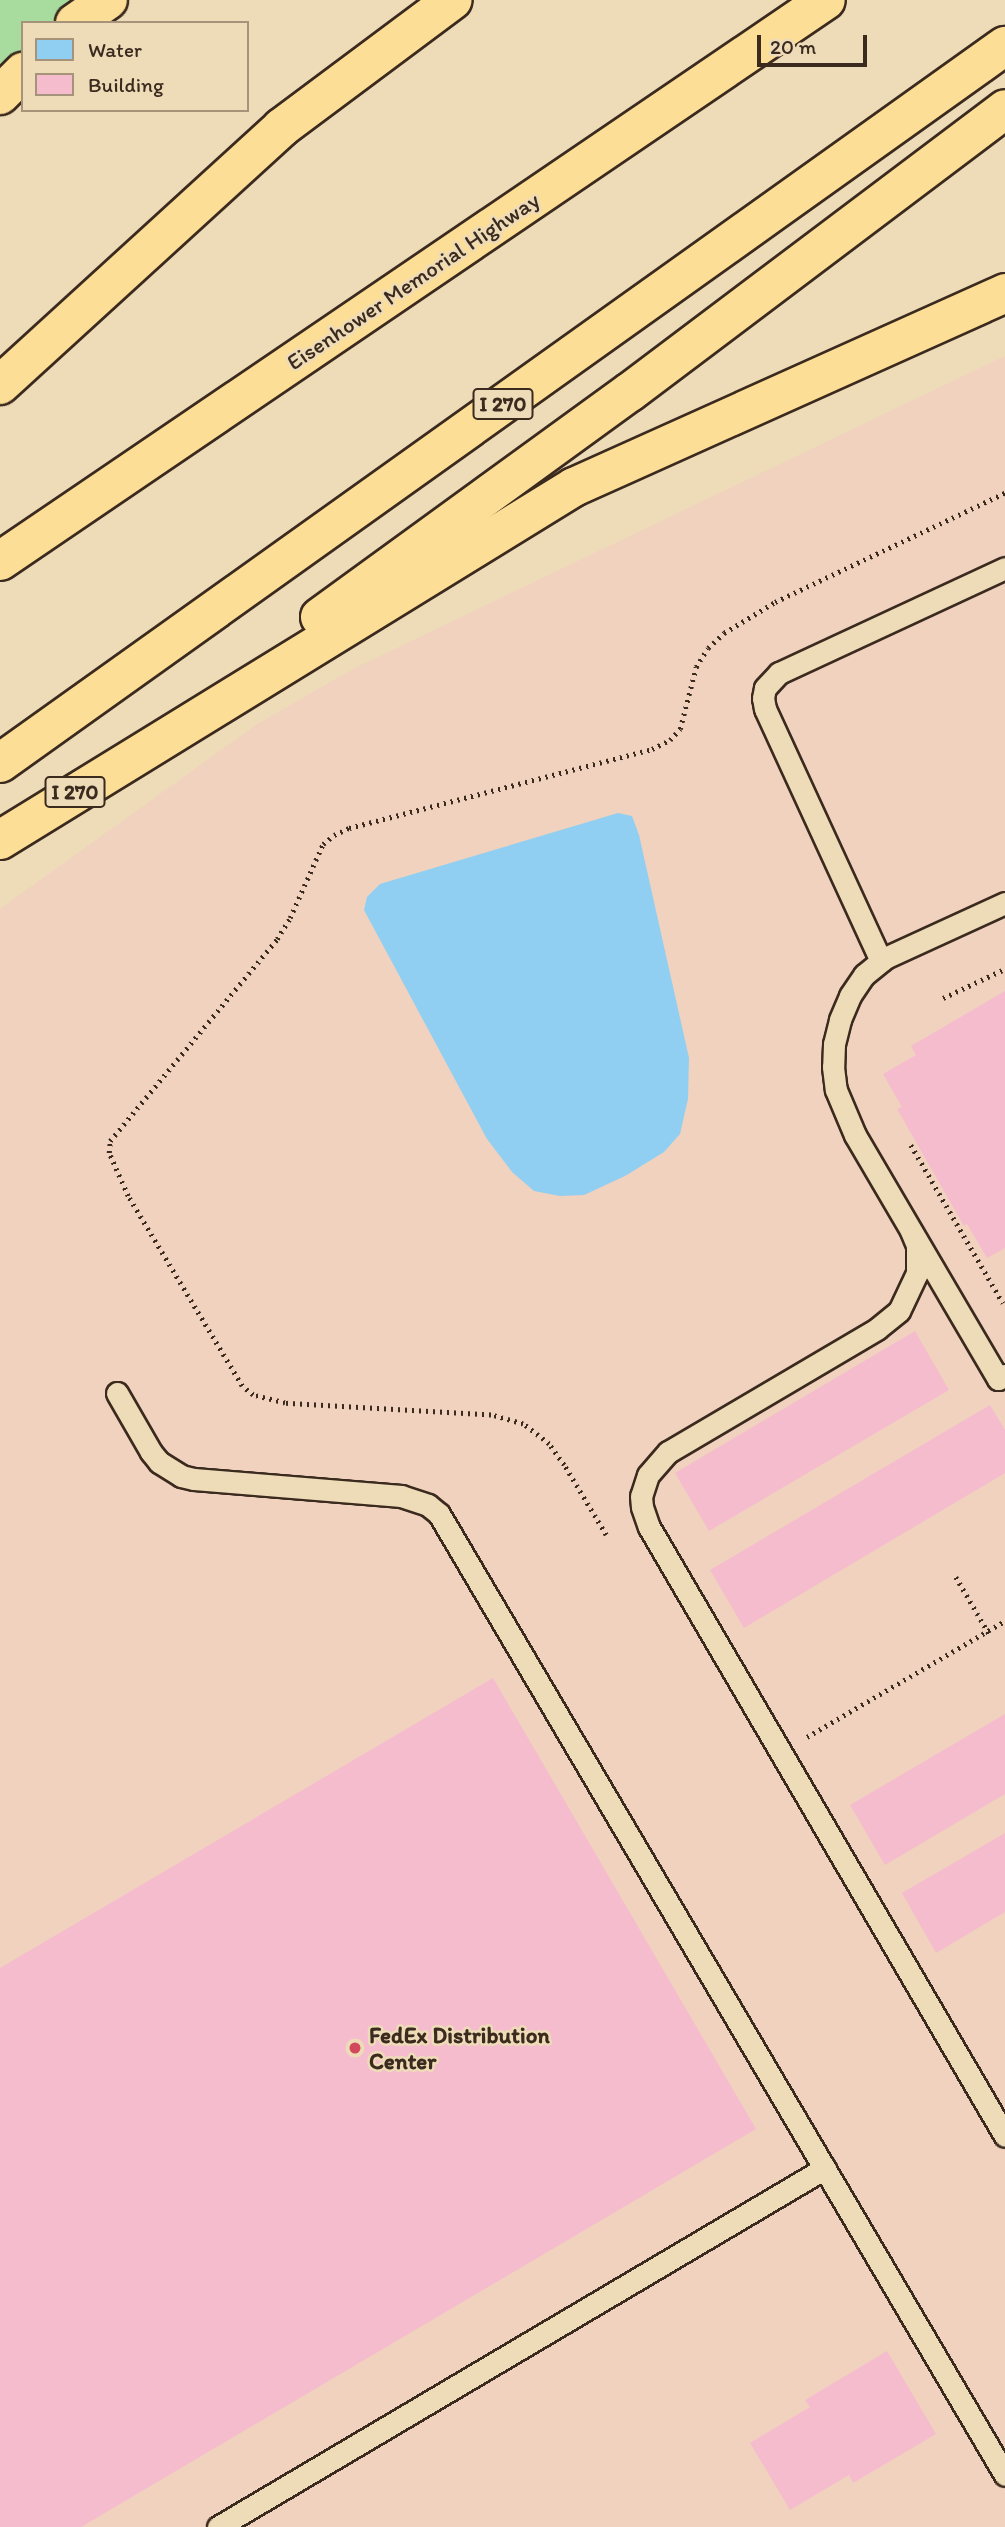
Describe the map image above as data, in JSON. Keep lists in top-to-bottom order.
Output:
{
  "streets": {
    "highway": ["Eisenhower Memorial Highway", "I 270"]
  },
  "places": ["FedEx Distribution Center"],
  "legend": ["Water", "Building"],
  "scale_bar": "20 m"
}
